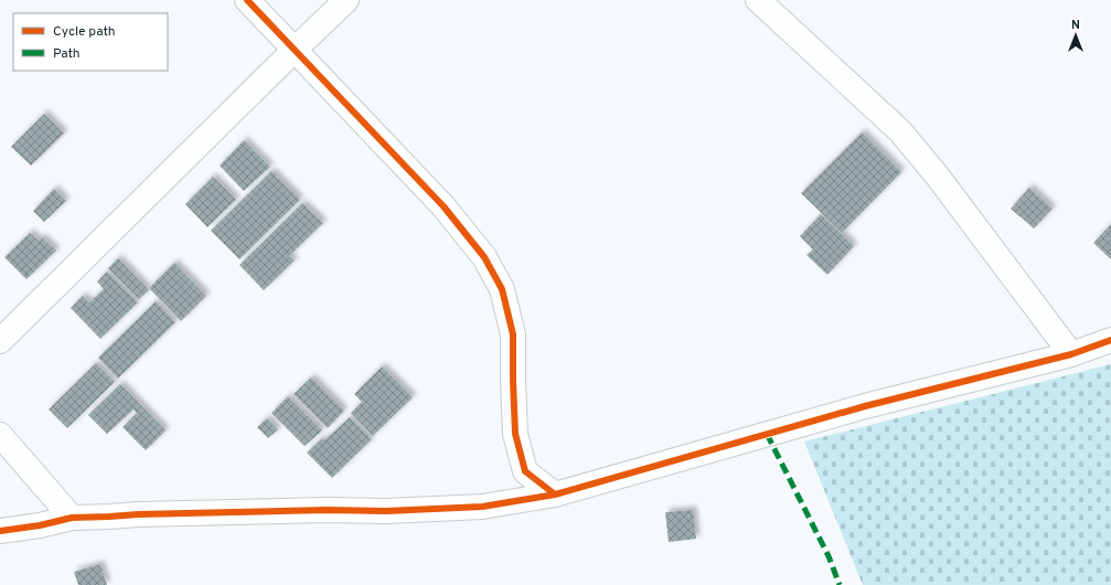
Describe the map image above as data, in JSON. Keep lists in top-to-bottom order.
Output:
{
  "legend": ["Cycle path", "Path"],
  "north": "top"
}
